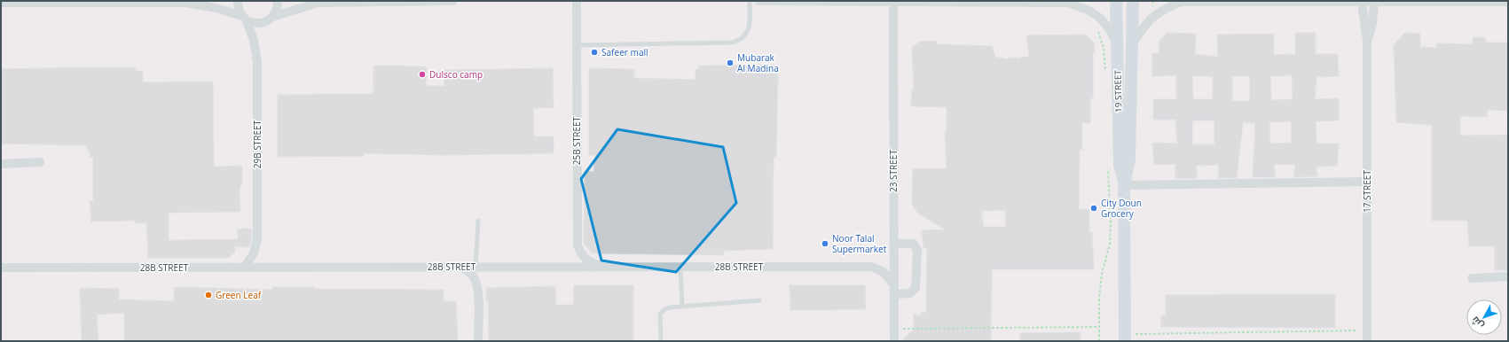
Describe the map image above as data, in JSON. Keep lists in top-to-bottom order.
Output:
{
  "streets": {
    "street": [
      "19 STREET",
      "25B STREET",
      "29B STREET",
      "23 STREET",
      "17 STREET",
      "28B STREET"
    ]
  },
  "crossings": [
    ["25B STREET", "28B STREET"],
    ["29B STREET", "28B STREET"],
    ["23 STREET", "28B STREET"]
  ],
  "places": [
    "Safeer mall",
    "Mubarak Al Madina",
    "Dulsco camp",
    "City Doun Grocery",
    "Noor Talal Supermarket",
    "Green Leaf"
  ],
  "north": "bottom left"
}
